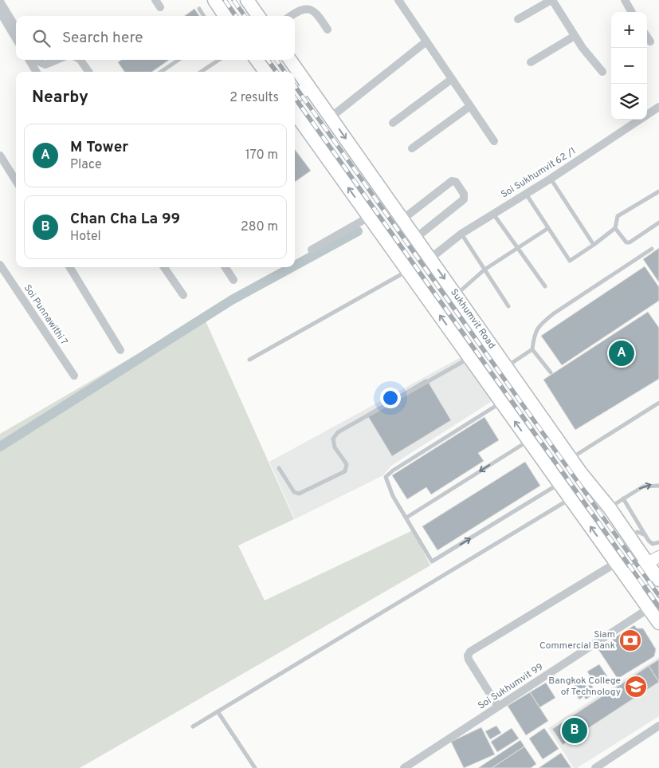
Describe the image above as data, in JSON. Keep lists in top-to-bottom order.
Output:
{
  "streets": {
    "main road": ["Sukhumvit Road"],
    "street": ["Soi Sukhumvit 62 /1", "Soi Punnawithi 7", "Soi Sukhumvit 99"]
  },
  "crossings": [
    ["Soi Sukhumvit 62 /1", "Sukhumvit Road"]
  ],
  "places": {
    "bank": ["Siam Commercial Bank"],
    "school or university": ["Bangkok College of Technology"]
  },
  "page": {
    "map_buttons": ["+", "−"],
    "search": "Search here",
    "heading": ["Nearby", "2 results"],
    "list": [
      {
        "mark": "A",
        "name": "M Tower",
        "note": "Place",
        "value": "170 m"
      },
      {
        "mark": "B",
        "name": "Chan Cha La 99",
        "note": "Hotel",
        "value": "280 m"
      }
    ],
    "pins": ["A", "B"]
  }
}
